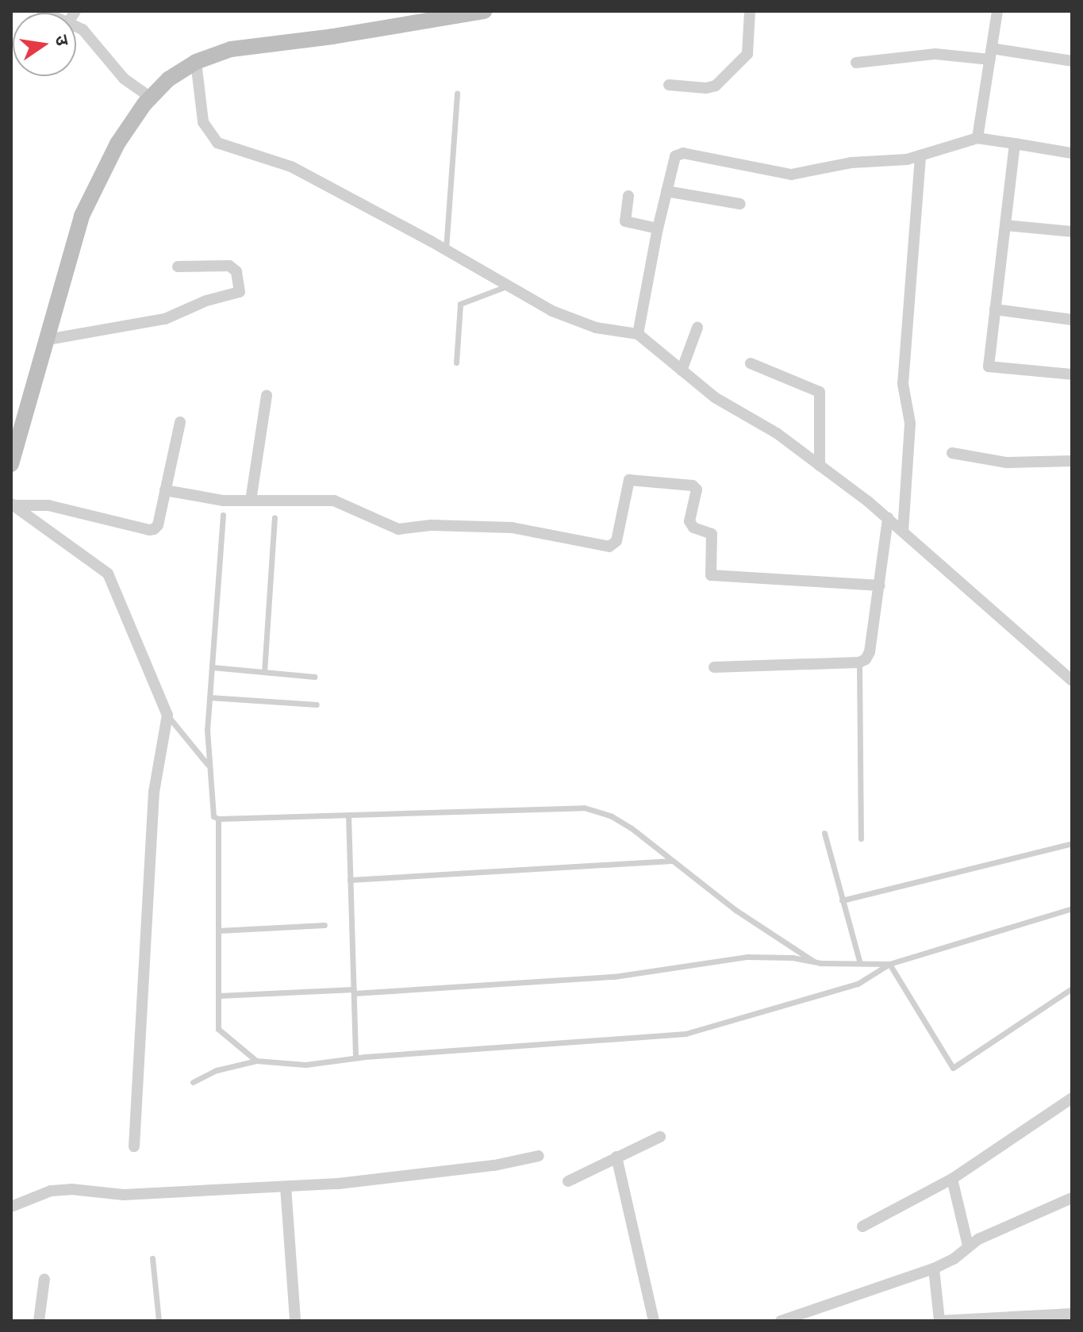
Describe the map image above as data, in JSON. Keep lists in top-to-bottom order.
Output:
{
  "north": "right"
}
